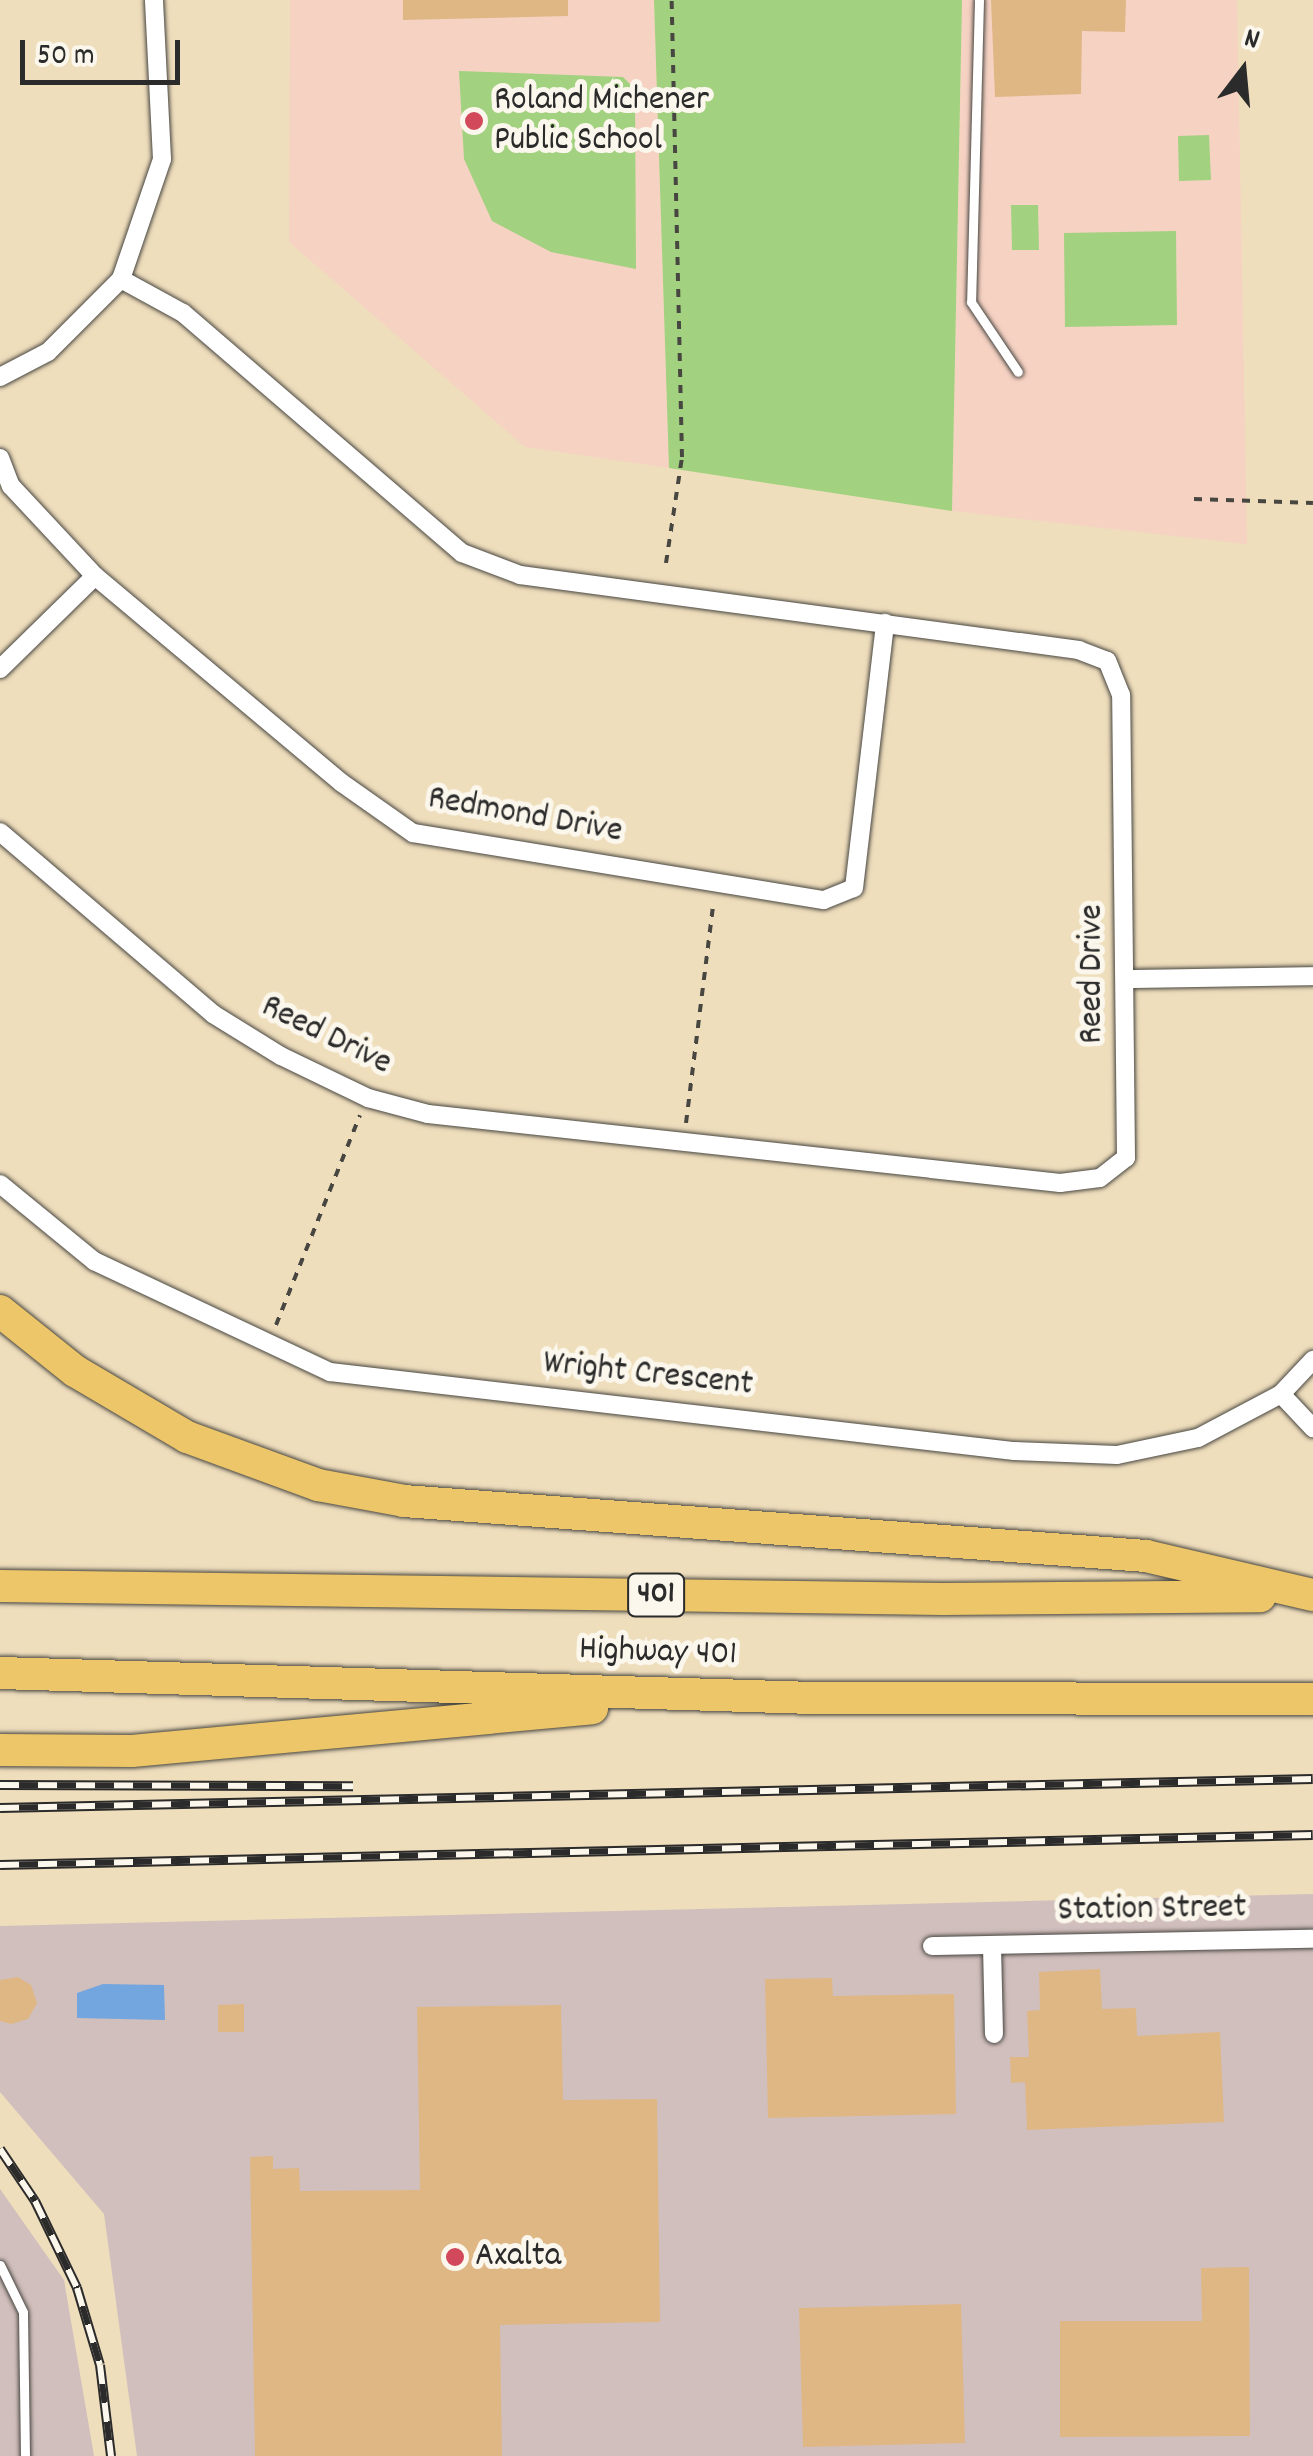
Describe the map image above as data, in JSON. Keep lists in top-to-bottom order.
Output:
{
  "streets": {
    "highway": ["401", "Highway 401"],
    "street": [
      "Redmond Drive",
      "Reed Drive",
      "Wright Crescent",
      "Station Street"
    ]
  },
  "crossings": [
    ["Redmond Drive", "Reed Drive"]
  ],
  "places": ["Roland Michener Public School", "Axalta"],
  "scale_bar": "50 m",
  "north": "top"
}
